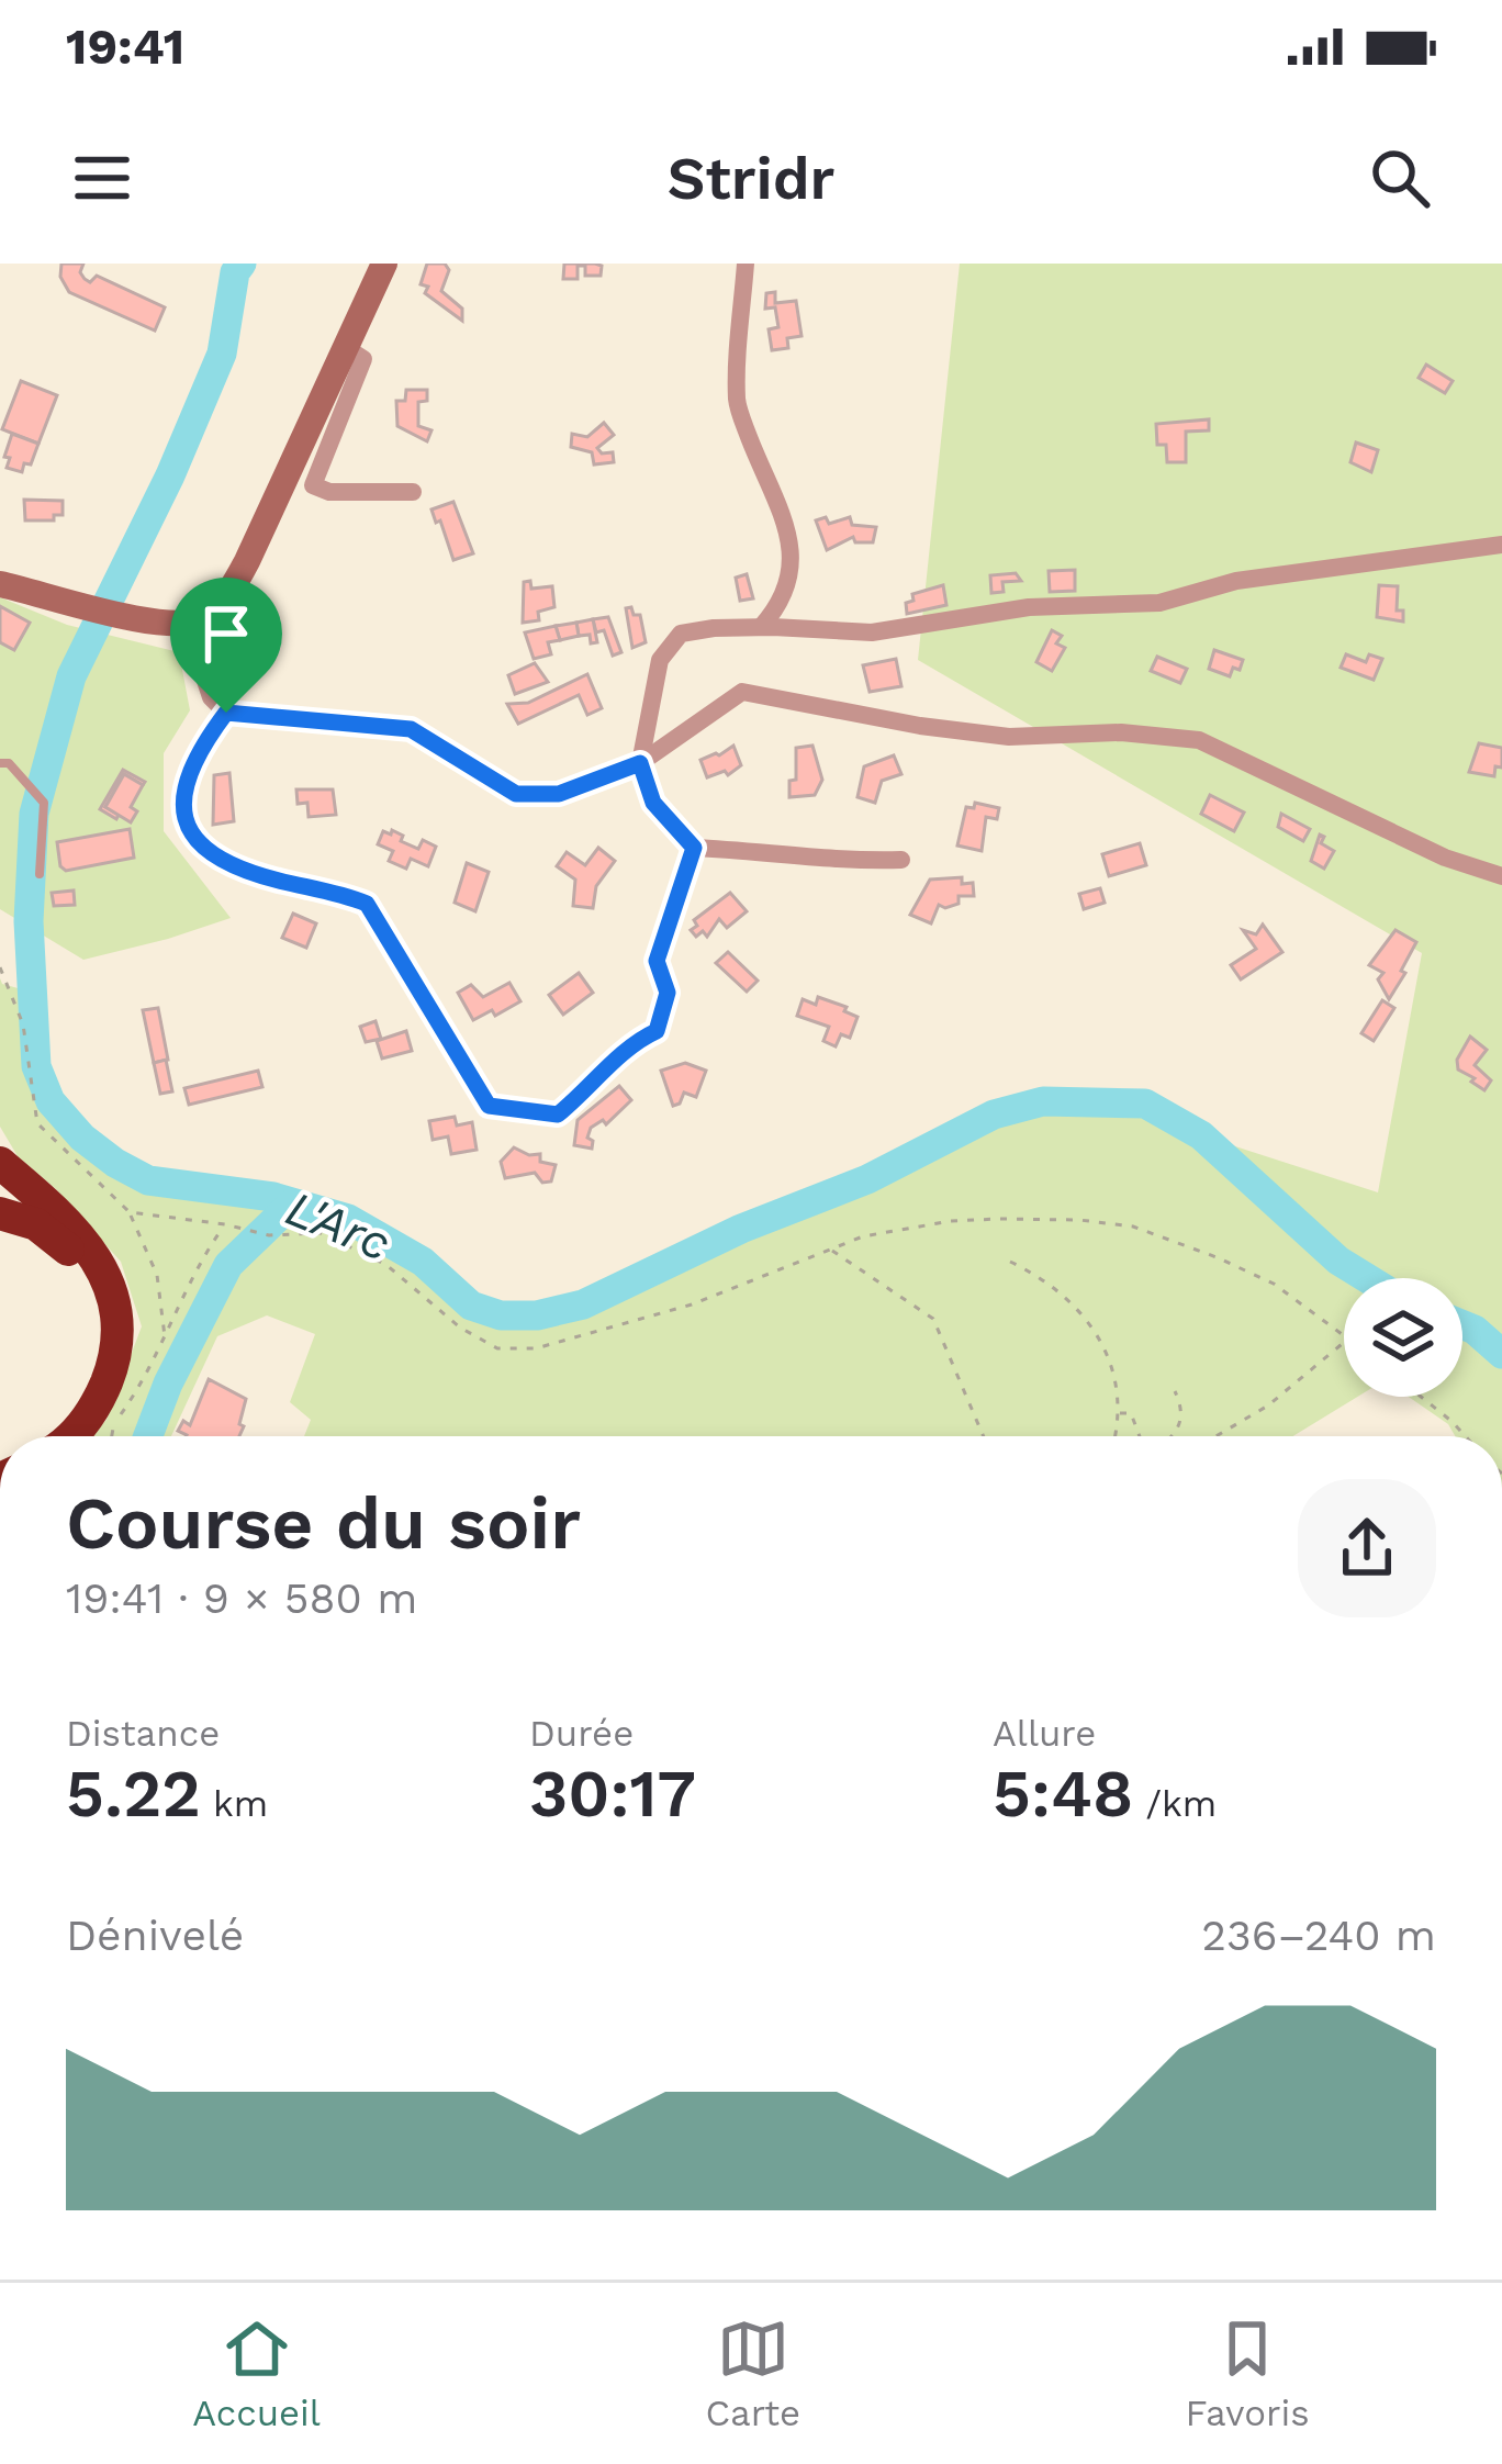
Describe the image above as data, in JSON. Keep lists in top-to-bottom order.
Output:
{
  "water": ["L'Arc"],
  "page": {
    "status": "19:41",
    "header": "Stridr",
    "heading": ["Course du soir", "19:41 · 9 × 580 m"],
    "stats": [
      ["Distance", "5.22 km"],
      ["Durée", "30:17"],
      ["Allure", "5:48 /km"]
    ],
    "chart": ["Dénivelé", "236–240 m"],
    "tabs": ["Accueil", "Carte", "Favoris"]
  }
}
